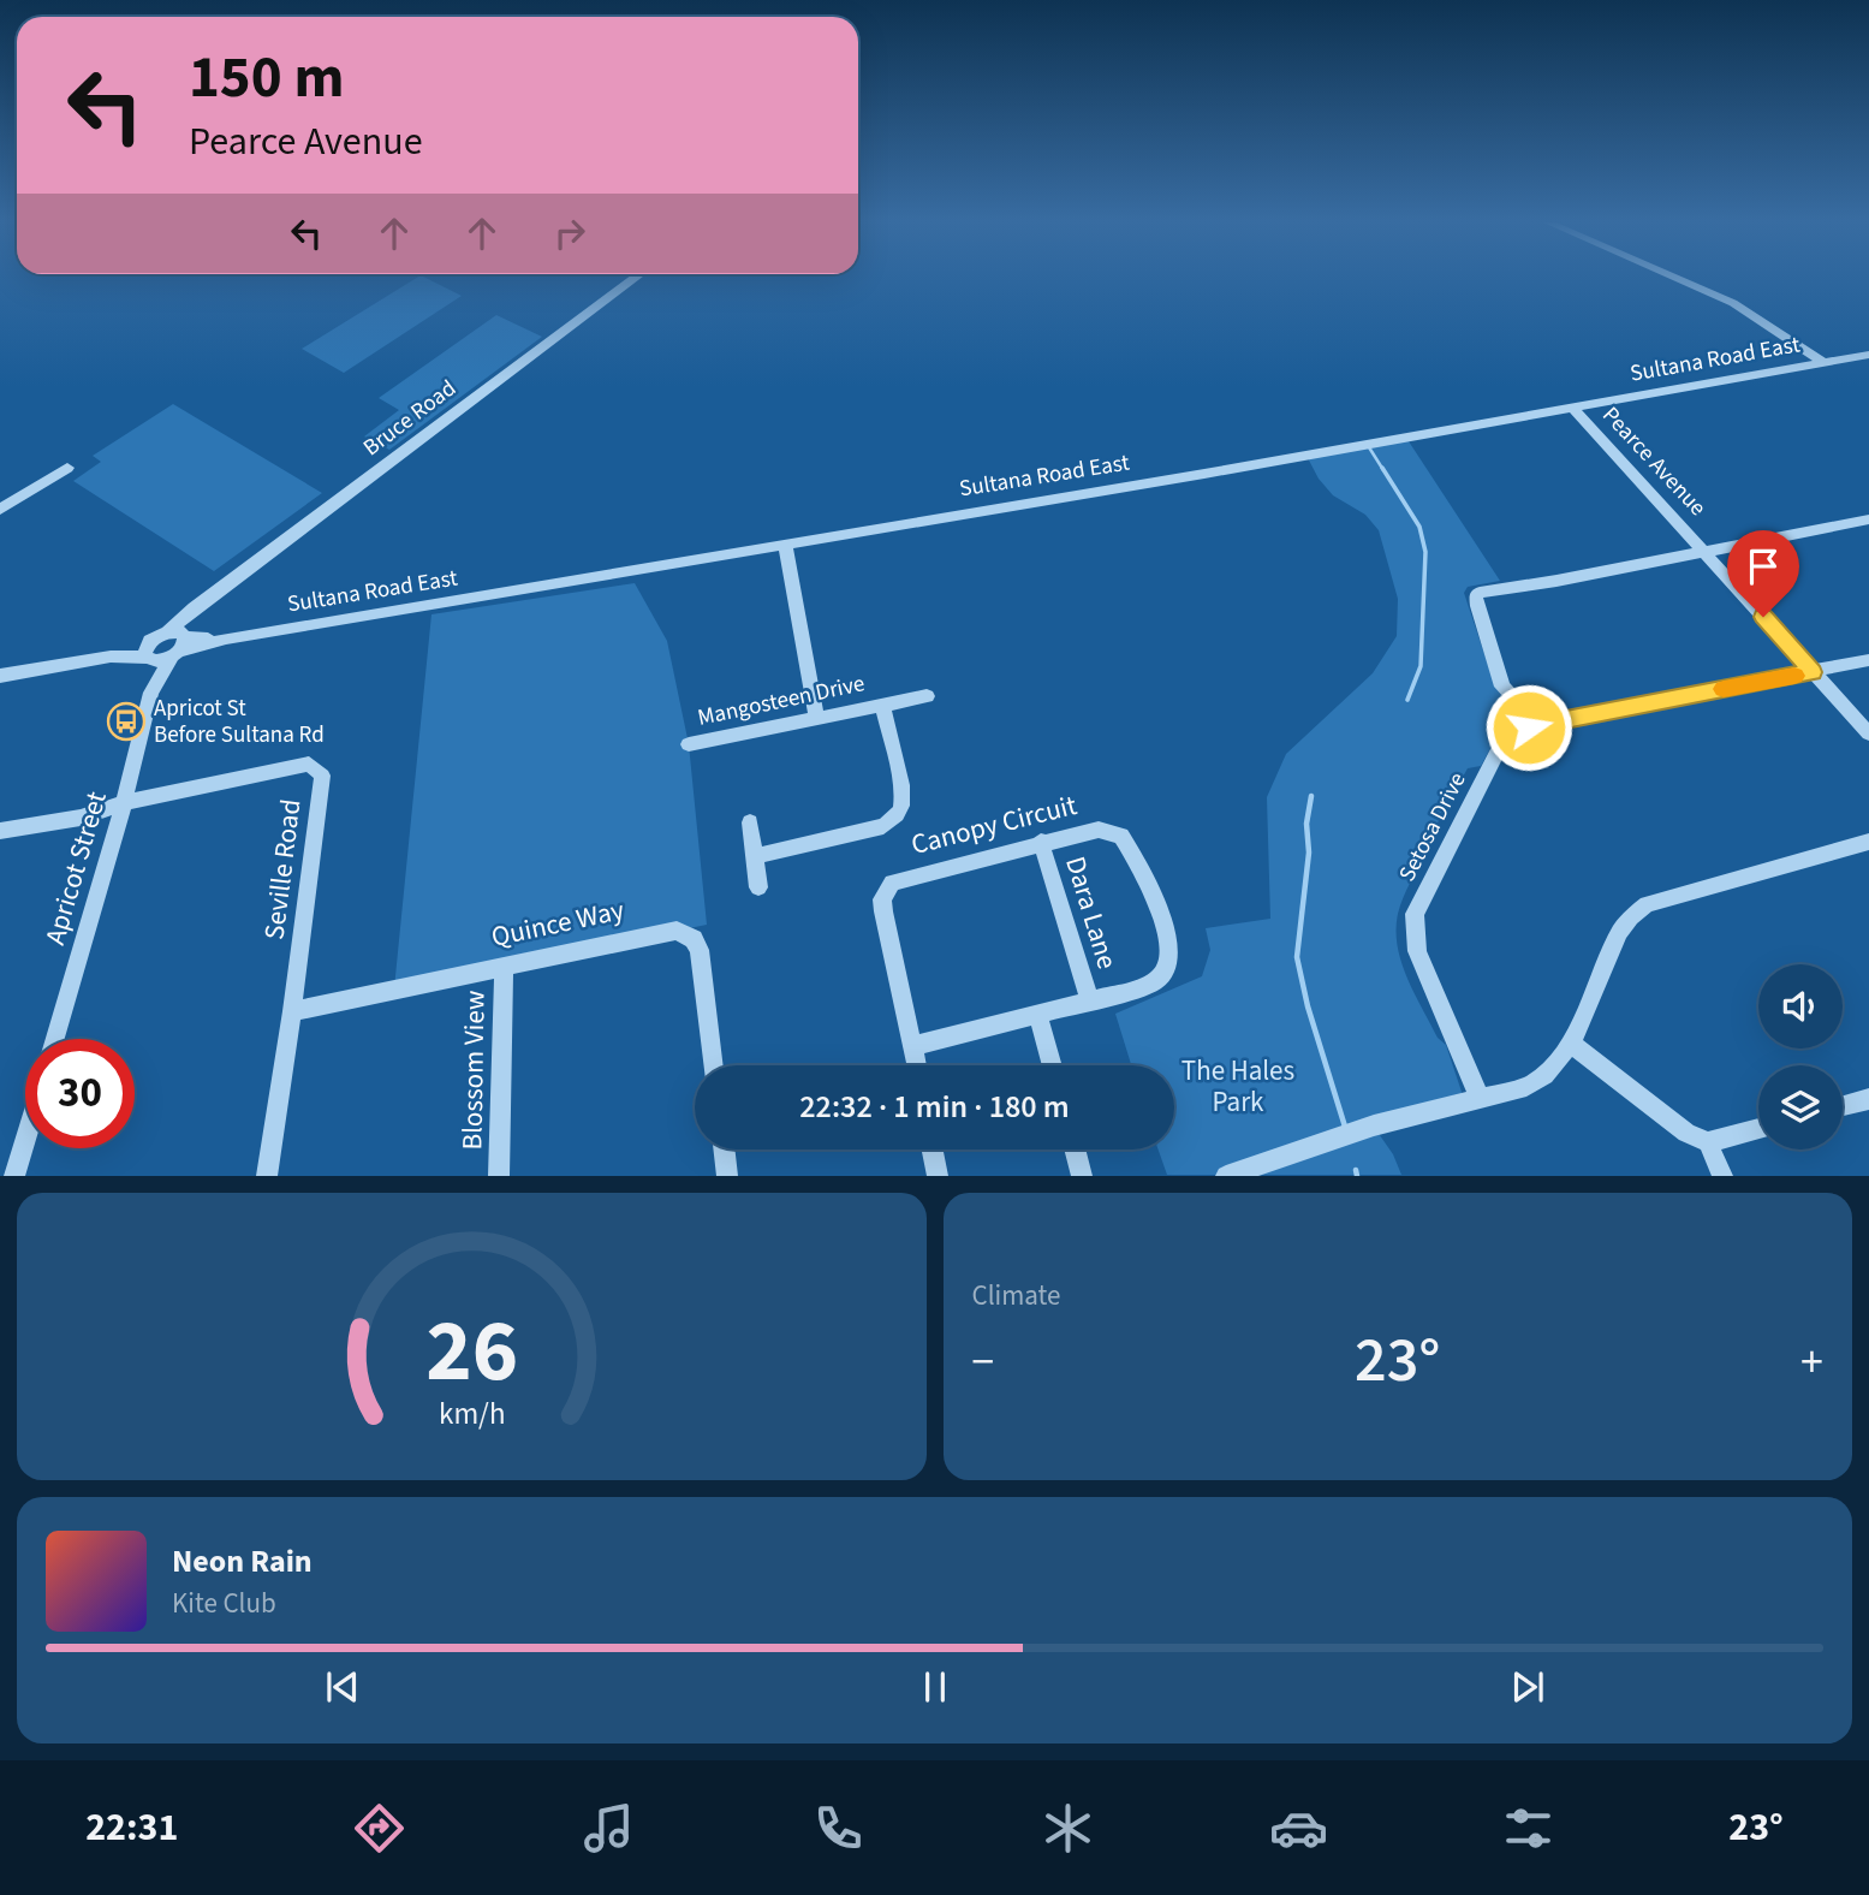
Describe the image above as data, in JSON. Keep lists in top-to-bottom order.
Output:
{
  "streets": {
    "street": [
      "Sultana Road East",
      "Bruce Road",
      "Pearce Avenue",
      "Mangosteen Drive",
      "Canopy Circuit",
      "Setosa Drive",
      "Apricot Street",
      "Seville Road",
      "Dara Lane",
      "Quince Way",
      "Blossom View"
    ]
  },
  "crossings": [
    ["Sultana Road East", "Bruce Road"],
    ["Sultana Road East", "Pearce Avenue"],
    ["Sultana Road East", "Apricot Street"],
    ["Bruce Road", "Apricot Street"],
    ["Pearce Avenue", "Setosa Drive"],
    ["Canopy Circuit", "Dara Lane"],
    ["Apricot Street", "Seville Road"],
    ["Seville Road", "Quince Way"],
    ["Quince Way", "Blossom View"]
  ],
  "parks": ["The Hales Park"],
  "places": {
    "bus stop": ["Apricot St Before Sultana Rd"]
  },
  "page": {
    "turn": ["150 m", "Pearce Avenue"],
    "limit": "30",
    "trip": "22:32 · 1 min · 180 m",
    "tile": "Climate",
    "heat": ["−", "23°", "+"],
    "song": ["Neon Rain", "Kite Club"],
    "tabs": ["22:31", "23°"],
    "gauge": ["26", "km/h"]
  }
}
